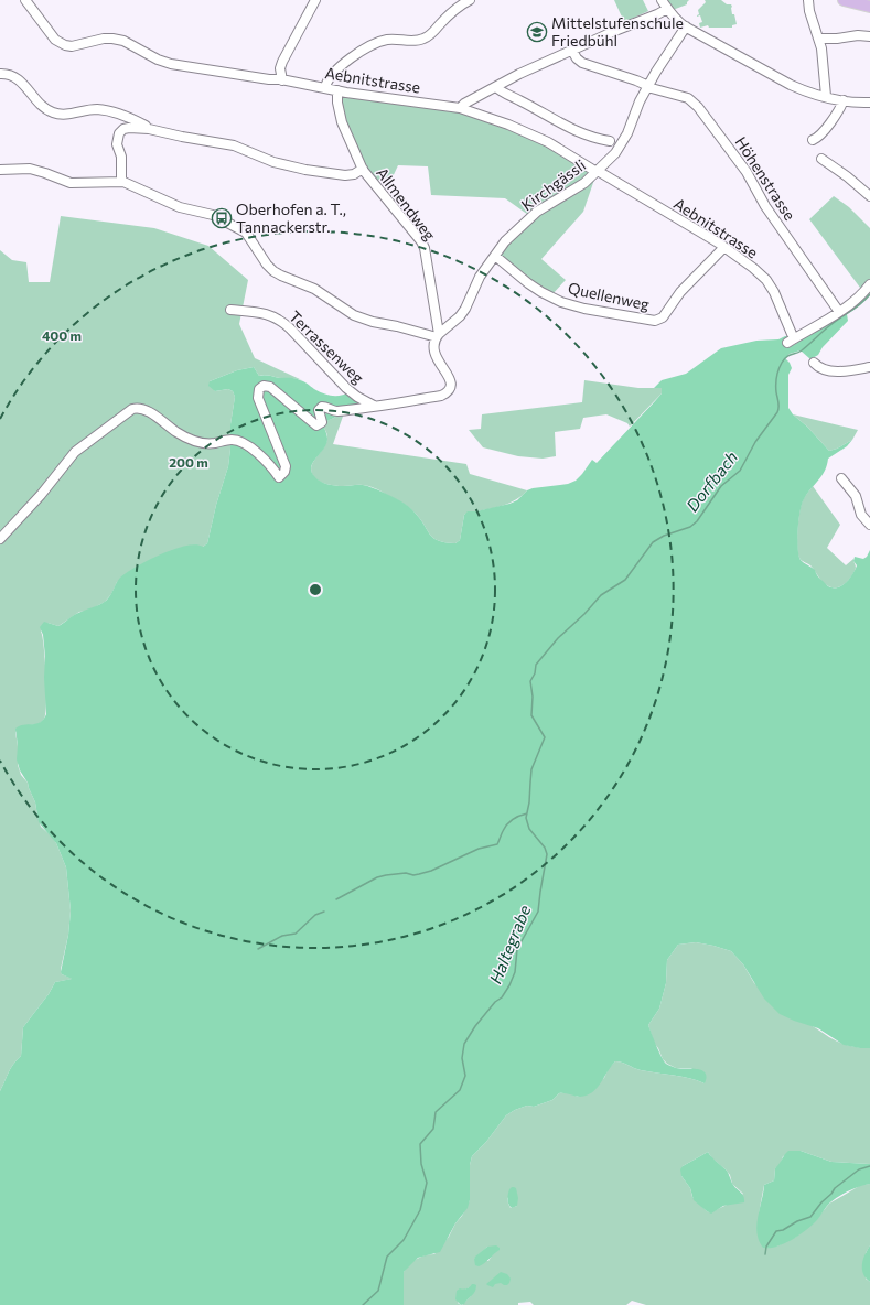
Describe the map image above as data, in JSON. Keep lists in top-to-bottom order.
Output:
{
  "streets": {
    "street": [
      "Aebnitstrasse",
      "Höhenstrasse",
      "Kirchgässli",
      "Allmendweg",
      "Quellenweg",
      "Terrassenweg"
    ]
  },
  "crossings": [
    ["Aebnitstrasse", "Kirchgässli"],
    ["Aebnitstrasse", "Allmendweg"],
    ["Aebnitstrasse", "Quellenweg"],
    ["Höhenstrasse", "Kirchgässli"],
    ["Kirchgässli", "Allmendweg"],
    ["Kirchgässli", "Quellenweg"],
    ["Allmendweg", "Terrassenweg"]
  ],
  "water": ["Dorfbach", "Haltegrabe"],
  "places": {
    "school or university": ["Mittelstufenschule Friedbühl"],
    "bus stop": ["Oberhofen a. T., Tannackerstr."]
  },
  "rings": ["400 m", "200 m"]
}
